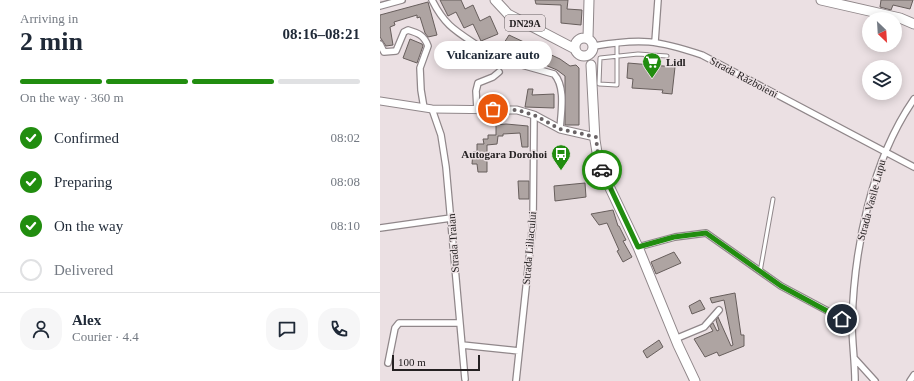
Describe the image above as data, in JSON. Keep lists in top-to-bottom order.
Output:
{
  "streets": {
    "main road": ["DN29A"],
    "street": [
      "Strada Războieni",
      "Strada Vasile Lupu",
      "Strada Traian",
      "Strada Liliacului"
    ]
  },
  "crossings": [
    ["Strada Războieni", "Strada Vasile Lupu"]
  ],
  "places": {
    "supermarket": ["Lidl"],
    "other": ["Vulcanizare auto"],
    "bus stop": ["Autogara Dorohoi"]
  },
  "scale_bar": "100 m",
  "north": "bottom right",
  "page": {
    "heading": ["2 min", "Arriving in", "08:16–08:21"],
    "panel": ["Alex", "Courier · 4.4"],
    "bubble": "Vulcanizare auto",
    "bar": "On the way · 360 m",
    "list": [
      ["Confirmed", "08:02"],
      ["Preparing", "08:08"],
      ["On the way", "08:10"],
      "Delivered"
    ],
    "scale": "100 m"
  }
}
